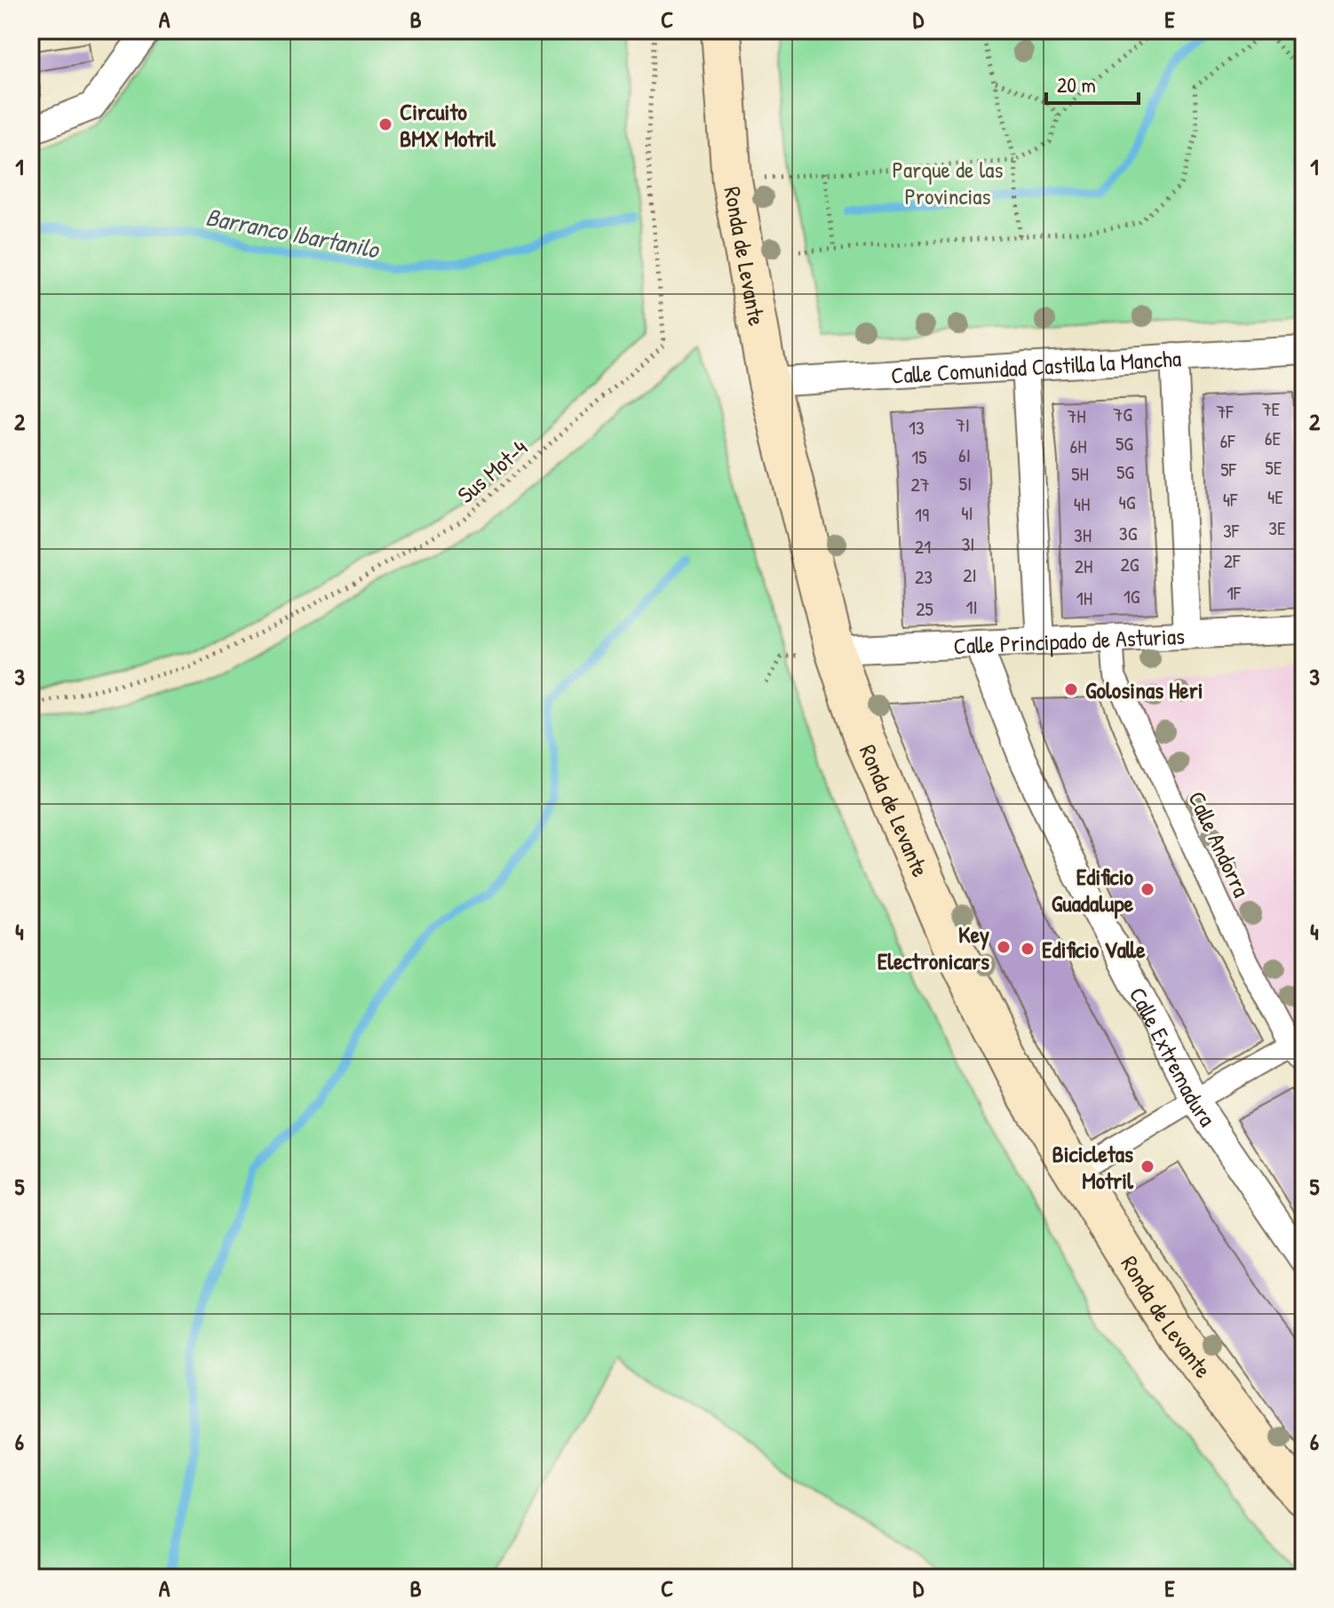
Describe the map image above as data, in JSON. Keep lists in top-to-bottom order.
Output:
{
  "streets": {
    "main road": ["Ronda de Levante"],
    "street": [
      "Calle Comunidad Castilla la Mancha",
      "Calle Principado de Asturias",
      "Calle Andorra",
      "Calle Extremadura"
    ],
    "path": ["Sus Mot-4"]
  },
  "crossings": [
    ["Ronda de Levante", "Calle Comunidad Castilla la Mancha"],
    ["Ronda de Levante", "Calle Principado de Asturias"],
    ["Calle Principado de Asturias", "Calle Andorra"],
    ["Calle Principado de Asturias", "Calle Extremadura"]
  ],
  "water": ["Barranco Ibartanilo"],
  "parks": ["Parque de las Provincias"],
  "places": [
    "Circuito BMX Motril",
    "Golosinas Heri",
    "Edificio Guadalupe",
    "Key Electronicars",
    "Edificio Valle",
    "Bicicletas Motril"
  ],
  "house_numbers": [
    "7E",
    "7F",
    "7G",
    "7H",
    "7I",
    "13",
    "6E",
    "6F",
    "5G",
    "6H",
    "6I",
    "15",
    "5E",
    "5F",
    "5G",
    "5H",
    "5I",
    "27",
    "4E",
    "4F",
    "4G",
    "4H",
    "4I",
    "19",
    "3E",
    "3F",
    "3G",
    "3H",
    "3I",
    "21",
    "2F",
    "2G",
    "2H",
    "2I",
    "23",
    "1F",
    "1G",
    "1H",
    "1I",
    "25"
  ],
  "scale_bar": "20 m",
  "grid": {
    "columns": [
      "A",
      "B",
      "C",
      "D",
      "E"
    ],
    "rows": [
      "1",
      "2",
      "3",
      "4",
      "5",
      "6"
    ]
  }
}
